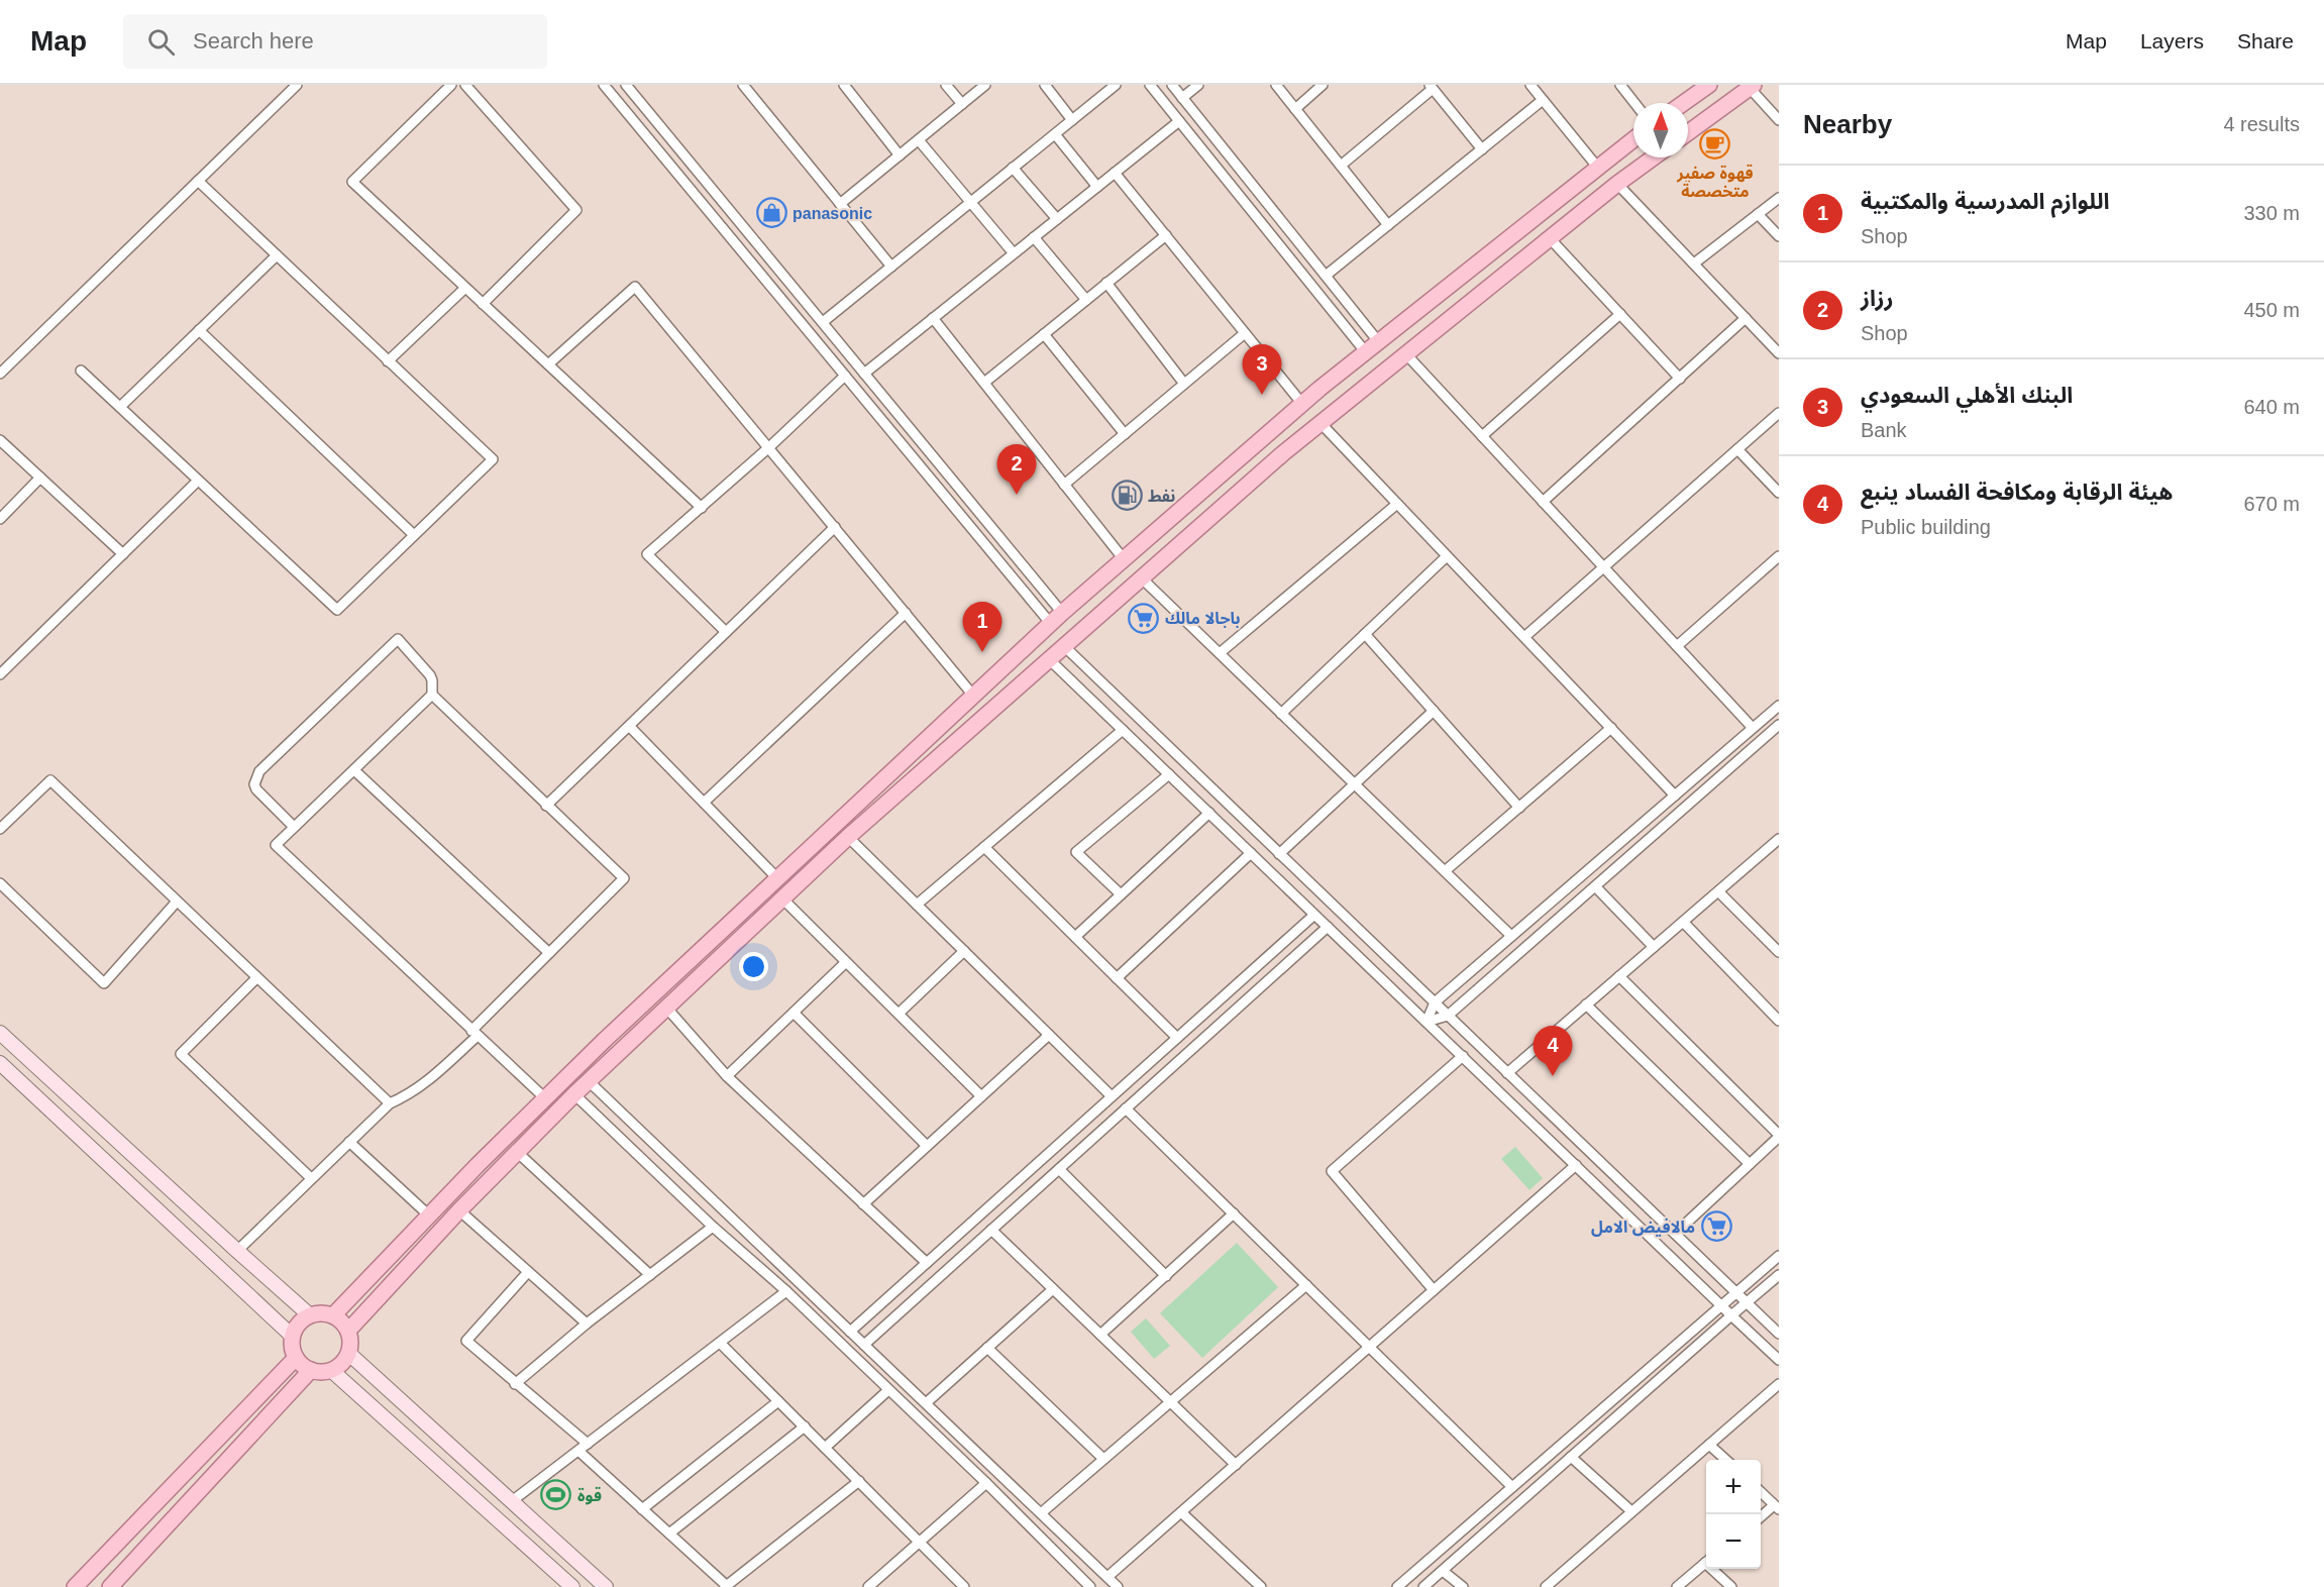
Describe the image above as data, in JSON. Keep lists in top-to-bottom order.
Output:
{
  "places": {
    "cafe": ["قهوة صفير متخصصة"],
    "shop": ["panasonic"],
    "fuel station": ["نفط"],
    "supermarket": ["باجالا مالك", "مالافيض الامل"],
    "sports": ["قوة"]
  },
  "north": "top",
  "page": {
    "header": "Map",
    "search": "Search here",
    "nav": ["Map", "Layers", "Share"],
    "heading": ["Nearby", "4 results"],
    "list": [
      {
        "mark": "1",
        "name": "اللوازم المدرسية والمكتبية",
        "note": "Shop",
        "value": "330 m"
      },
      {
        "mark": "2",
        "name": "رزاز",
        "note": "Shop",
        "value": "450 m"
      },
      {
        "mark": "3",
        "name": "البنك الأهلي السعودي",
        "note": "Bank",
        "value": "640 m"
      },
      {
        "mark": "4",
        "name": "هيئة الرقابة ومكافحة الفساد ينبع",
        "note": "Public building",
        "value": "670 m"
      }
    ],
    "pins": [
      "3",
      "2",
      "1",
      "4"
    ],
    "map_buttons": ["+", "−"]
  }
}
